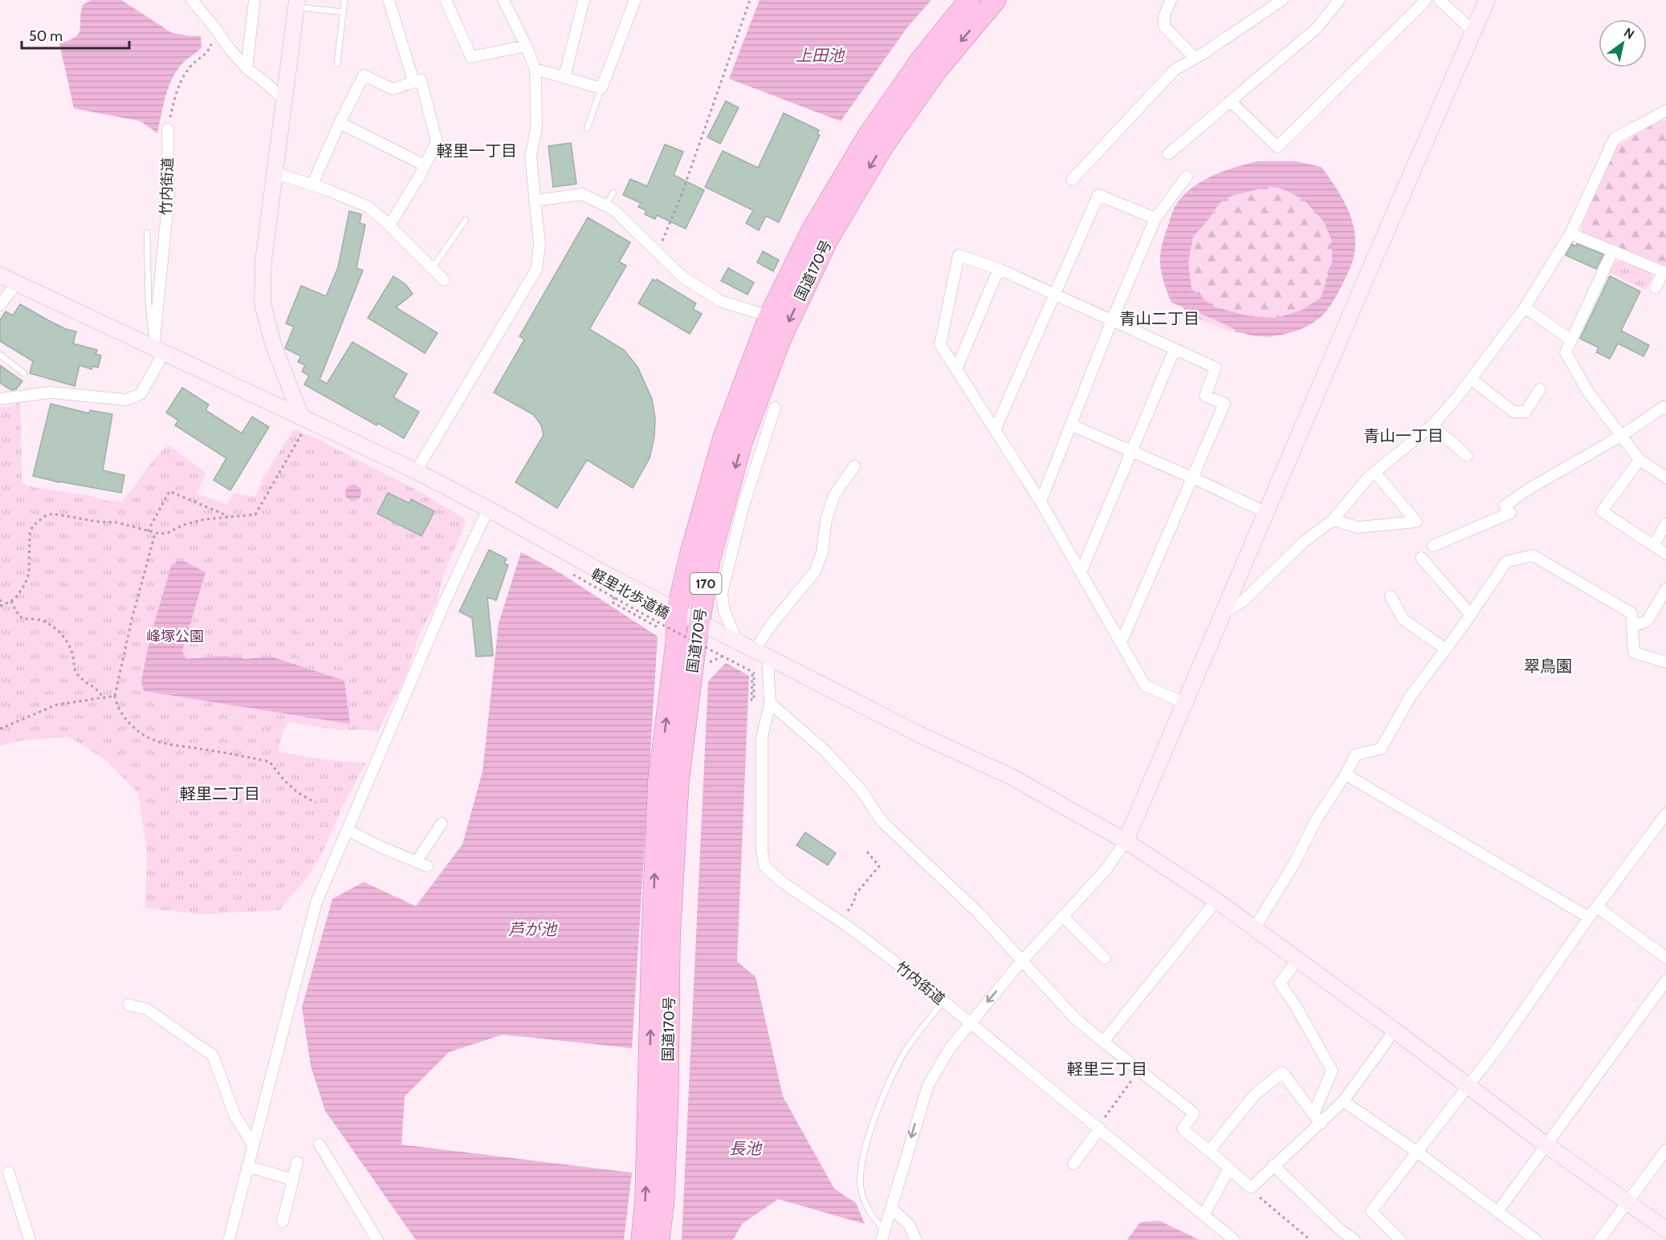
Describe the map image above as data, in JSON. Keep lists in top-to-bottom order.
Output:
{
  "streets": {
    "highway": ["国道170号", "170"],
    "street": ["竹内街道"],
    "path": ["軽里北歩道橋"]
  },
  "districts": [
    "軽里一丁目",
    "青山二丁目",
    "青山一丁目",
    "翠鳥園",
    "軽里二丁目",
    "軽里三丁目"
  ],
  "water": ["上田池", "芦が池", "長池"],
  "parks": ["峰塚公園"],
  "scale_bar": "50 m",
  "north": "top right"
}
